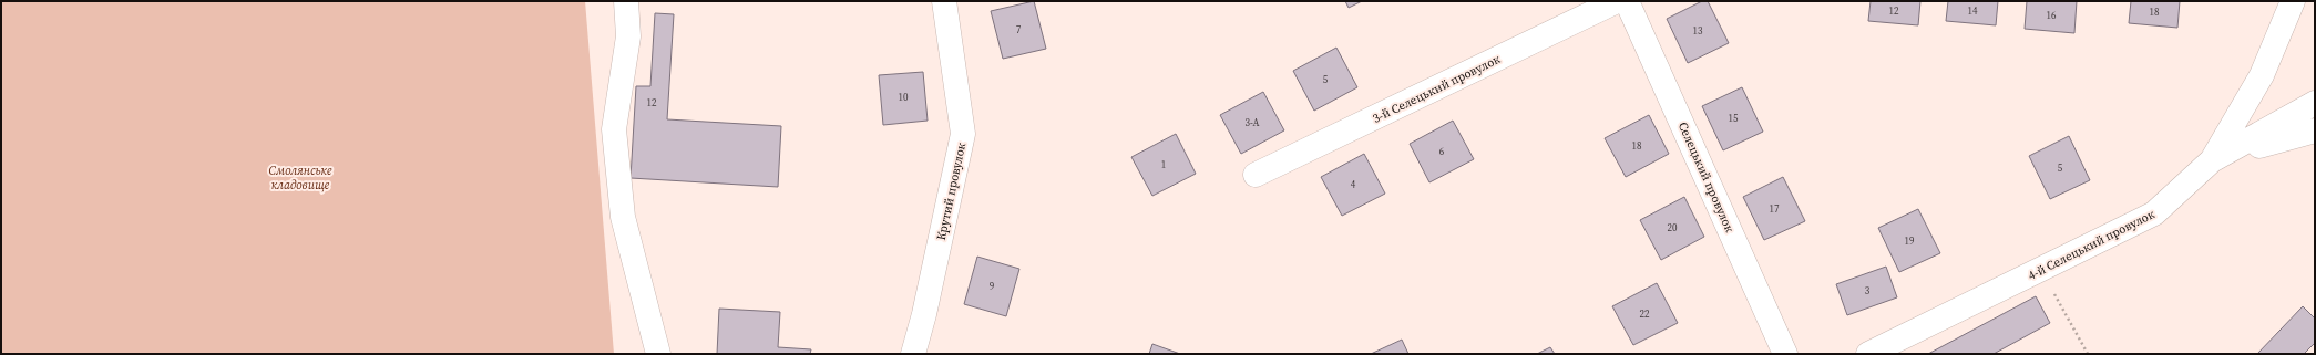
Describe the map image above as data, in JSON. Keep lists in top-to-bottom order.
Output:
{
  "streets": {
    "street": [
      "3-й Селецький провулок",
      "Селецький провулок",
      "Крутий провулок",
      "4-й Селецький провулок"
    ]
  },
  "parks": ["Смолянське кладовище"],
  "house_numbers": [
    "12",
    "14",
    "18",
    "16",
    "7",
    "13",
    "5",
    "10",
    "12",
    "15",
    "3-А",
    "18",
    "6",
    "1",
    "5",
    "4",
    "17",
    "20",
    "19",
    "9",
    "3",
    "22"
  ]
}
